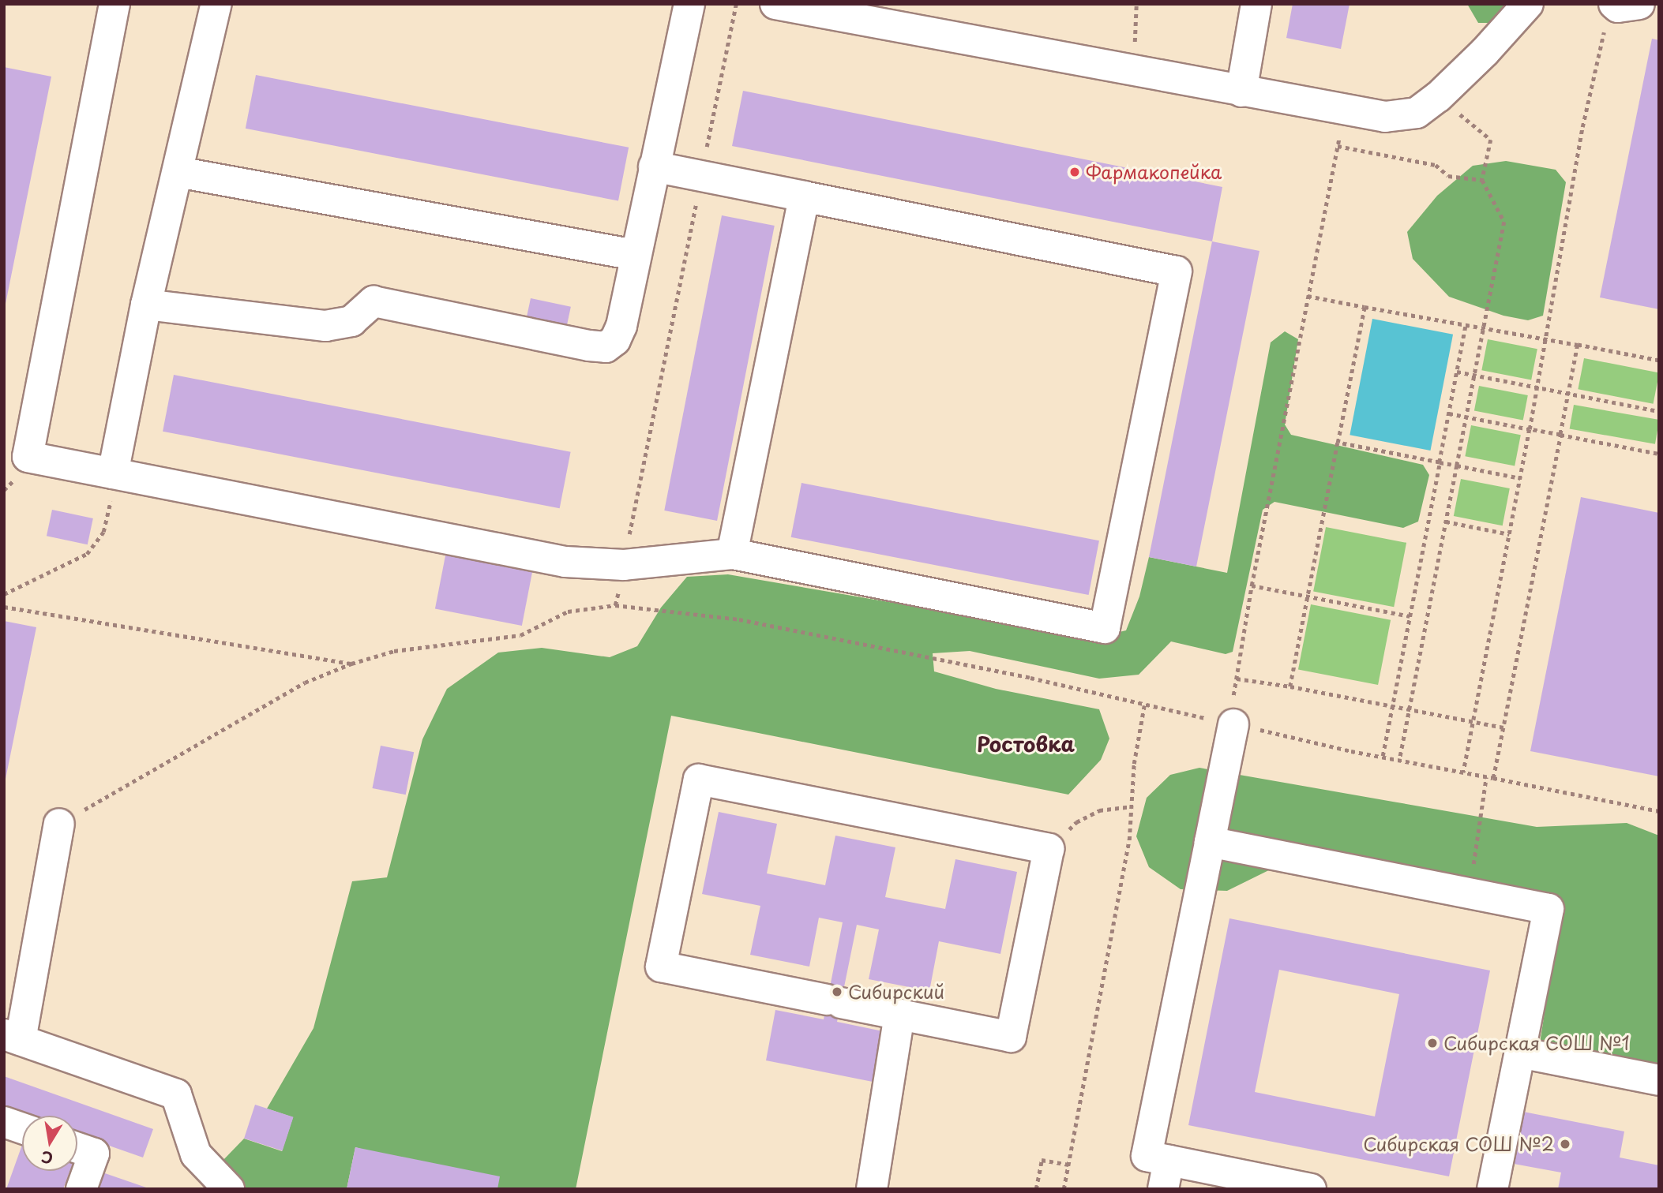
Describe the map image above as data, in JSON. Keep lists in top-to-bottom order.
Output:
{
  "districts": ["Ростовка"],
  "places": [
    "Фармакопейка",
    "Сибирский",
    "Сибирская СОШ №1",
    "Сибирская СОШ №2"
  ],
  "north": "bottom"
}
